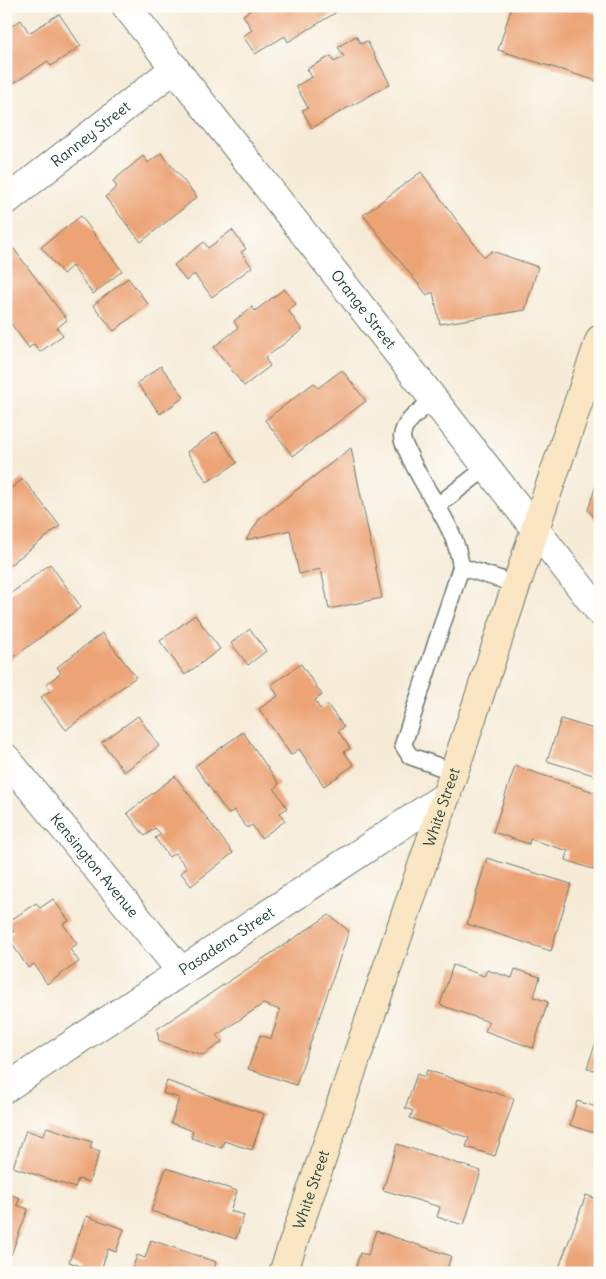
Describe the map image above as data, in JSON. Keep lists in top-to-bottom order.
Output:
{
  "streets": {
    "main road": ["White Street"],
    "street": [
      "Ranney Street",
      "Orange Street",
      "Kensington Avenue",
      "Pasadena Street"
    ]
  },
  "crossings": [
    ["Ranney Street", "Orange Street"],
    ["Orange Street", "White Street"],
    ["White Street", "Pasadena Street"],
    ["Kensington Avenue", "Pasadena Street"]
  ]
}
